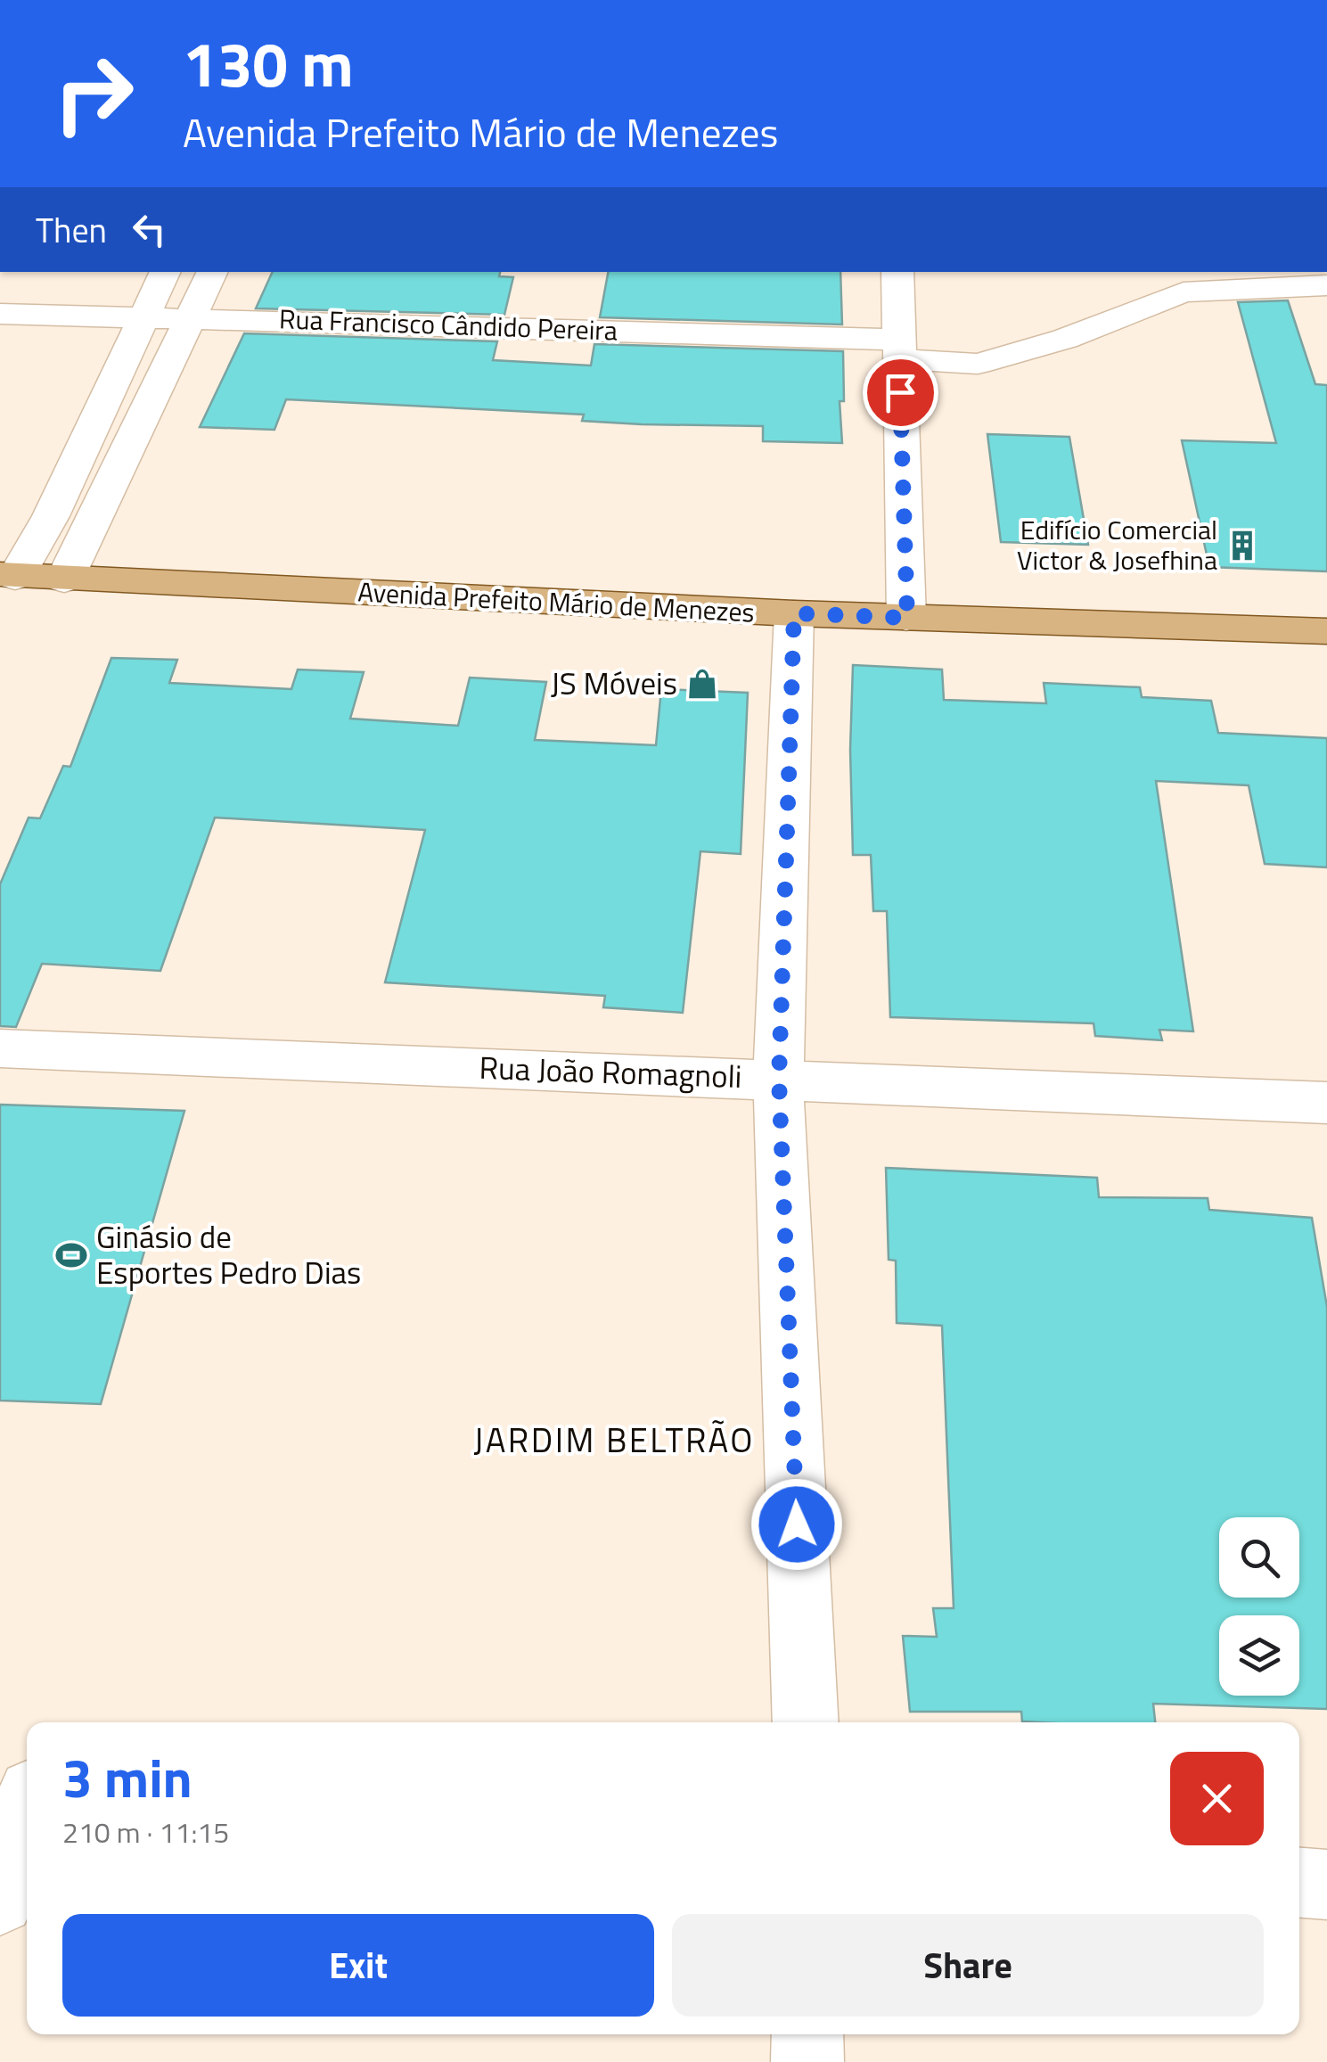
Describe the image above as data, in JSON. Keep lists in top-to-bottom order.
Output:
{
  "streets": {
    "main road": ["Avenida Prefeito Mário de Menezes"],
    "street": ["Rua Francisco Cândido Pereira", "Rua João Romagnoli"]
  },
  "districts": ["JARDIM BELTRÃO"],
  "places": {
    "building": ["Edifício Comercial Victor & Josefhina"],
    "shop": ["JS Móveis"],
    "sports": ["Ginásio de Esportes Pedro Dias"]
  },
  "page": {
    "turn": ["130 m", "Avenida Prefeito Mário de Menezes"],
    "then": "Then",
    "heading": ["3 min", "210 m · 11:15"],
    "buttons": ["Exit", "Share"]
  }
}
